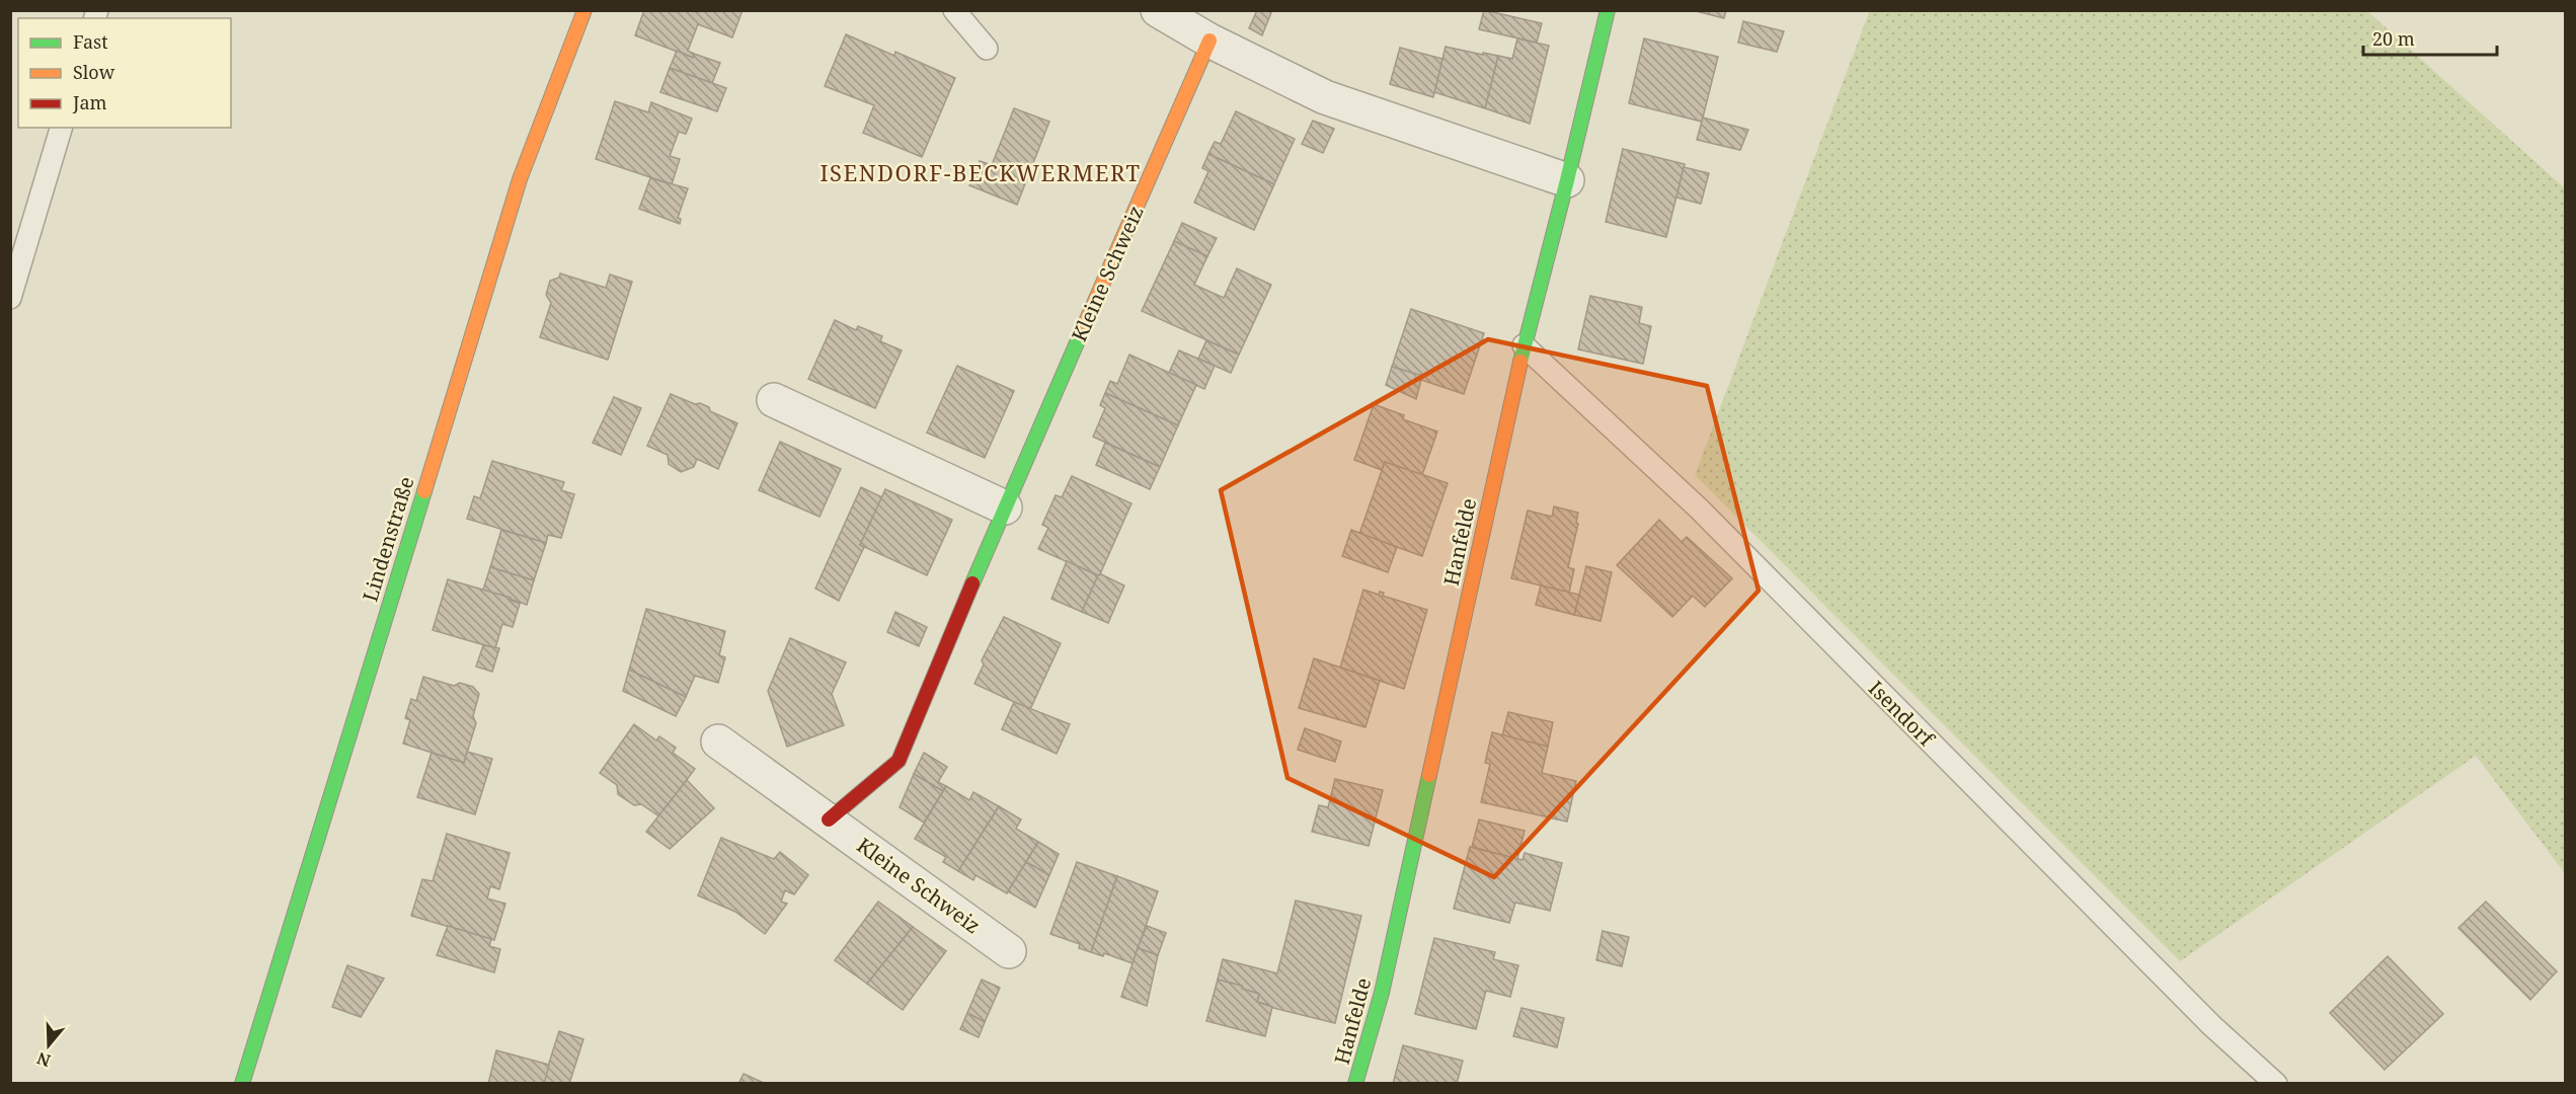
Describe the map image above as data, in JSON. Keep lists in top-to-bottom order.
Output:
{
  "streets": {
    "street": ["Kleine Schweiz", "Lindenstraße", "Hanfelde"],
    "lane": ["Isendorf"]
  },
  "crossings": [
    ["Hanfelde", "Isendorf"]
  ],
  "districts": ["ISENDORF-BECKWERMERT"],
  "legend": ["Fast", "Slow", "Jam"],
  "scale_bar": "20 m",
  "north": "bottom"
}
